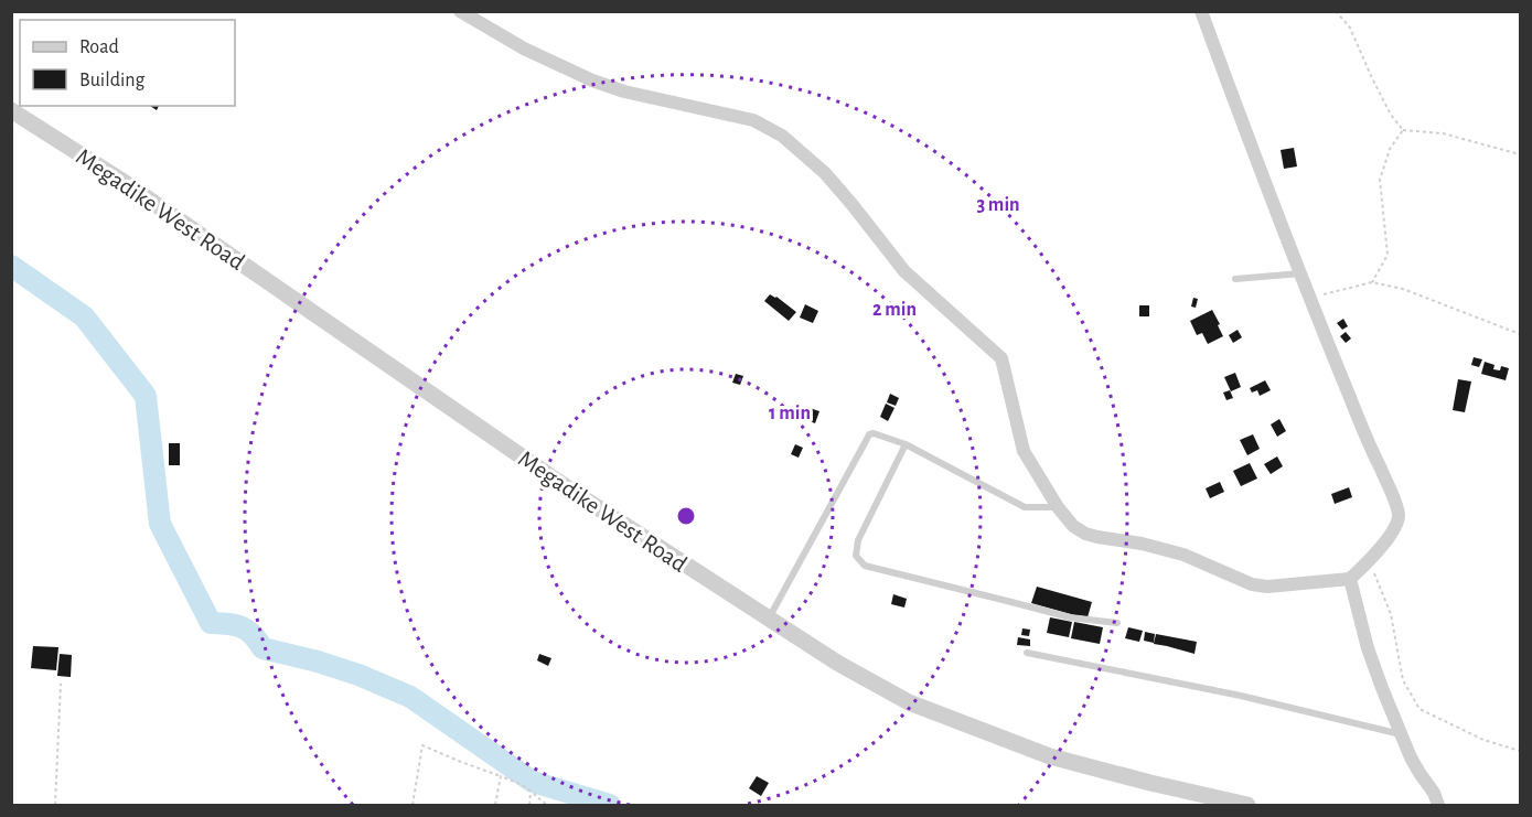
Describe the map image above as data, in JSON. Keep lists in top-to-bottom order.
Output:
{
  "streets": {
    "street": ["Megadike West Road"]
  },
  "legend": ["Road", "Building"],
  "rings": ["3 min", "2 min", "1 min"]
}
